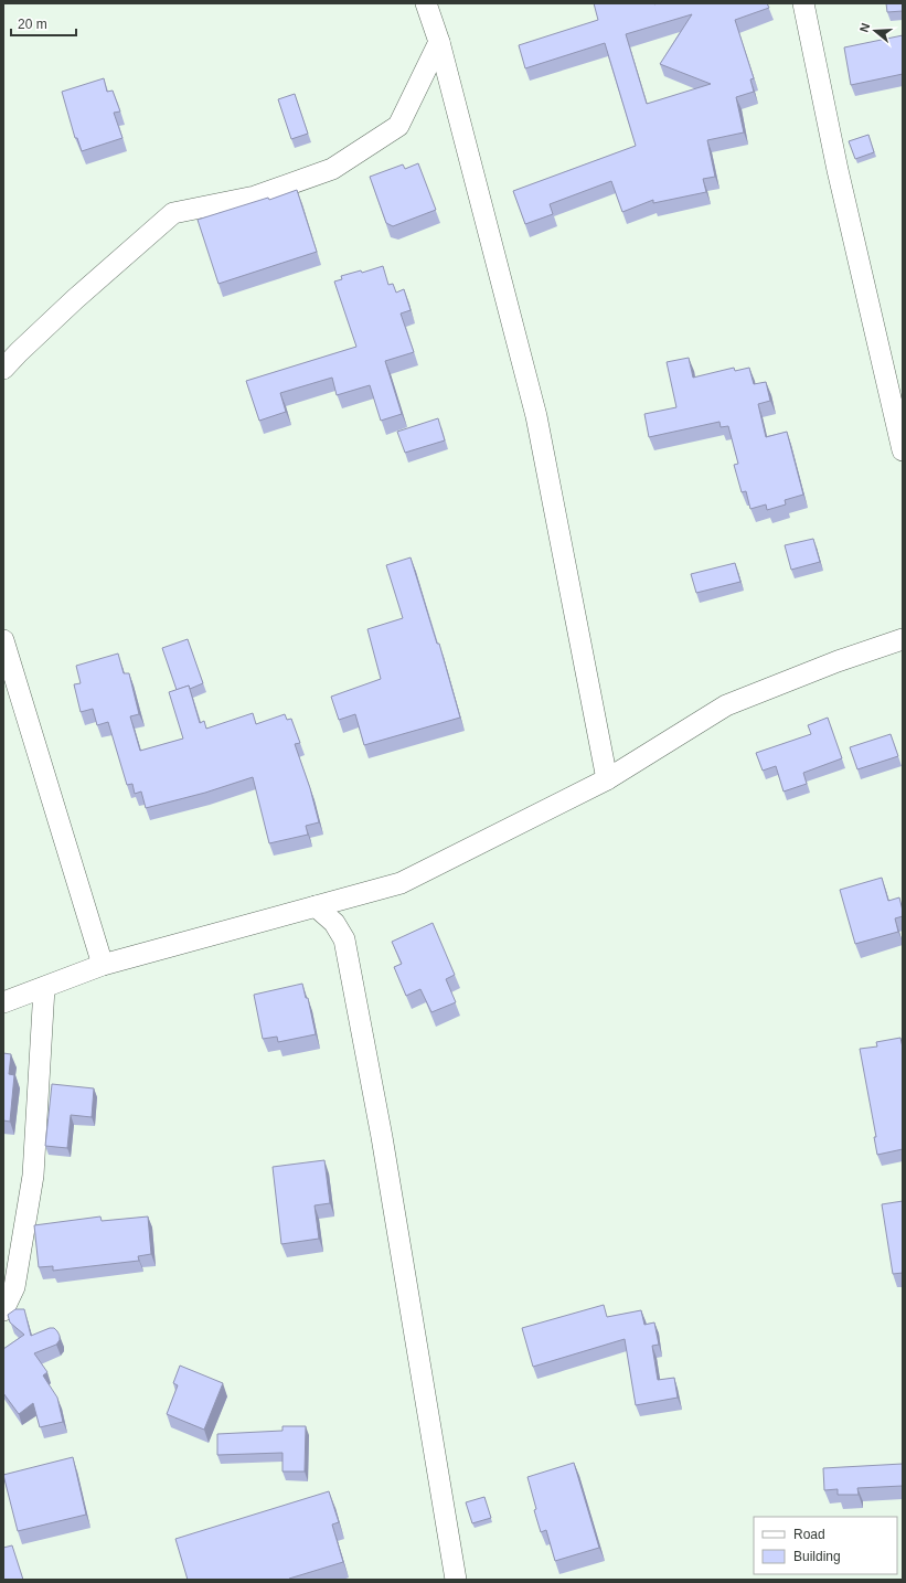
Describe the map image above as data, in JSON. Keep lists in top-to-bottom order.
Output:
{
  "legend": ["Road", "Building"],
  "scale_bar": "20 m",
  "north": "left"
}
